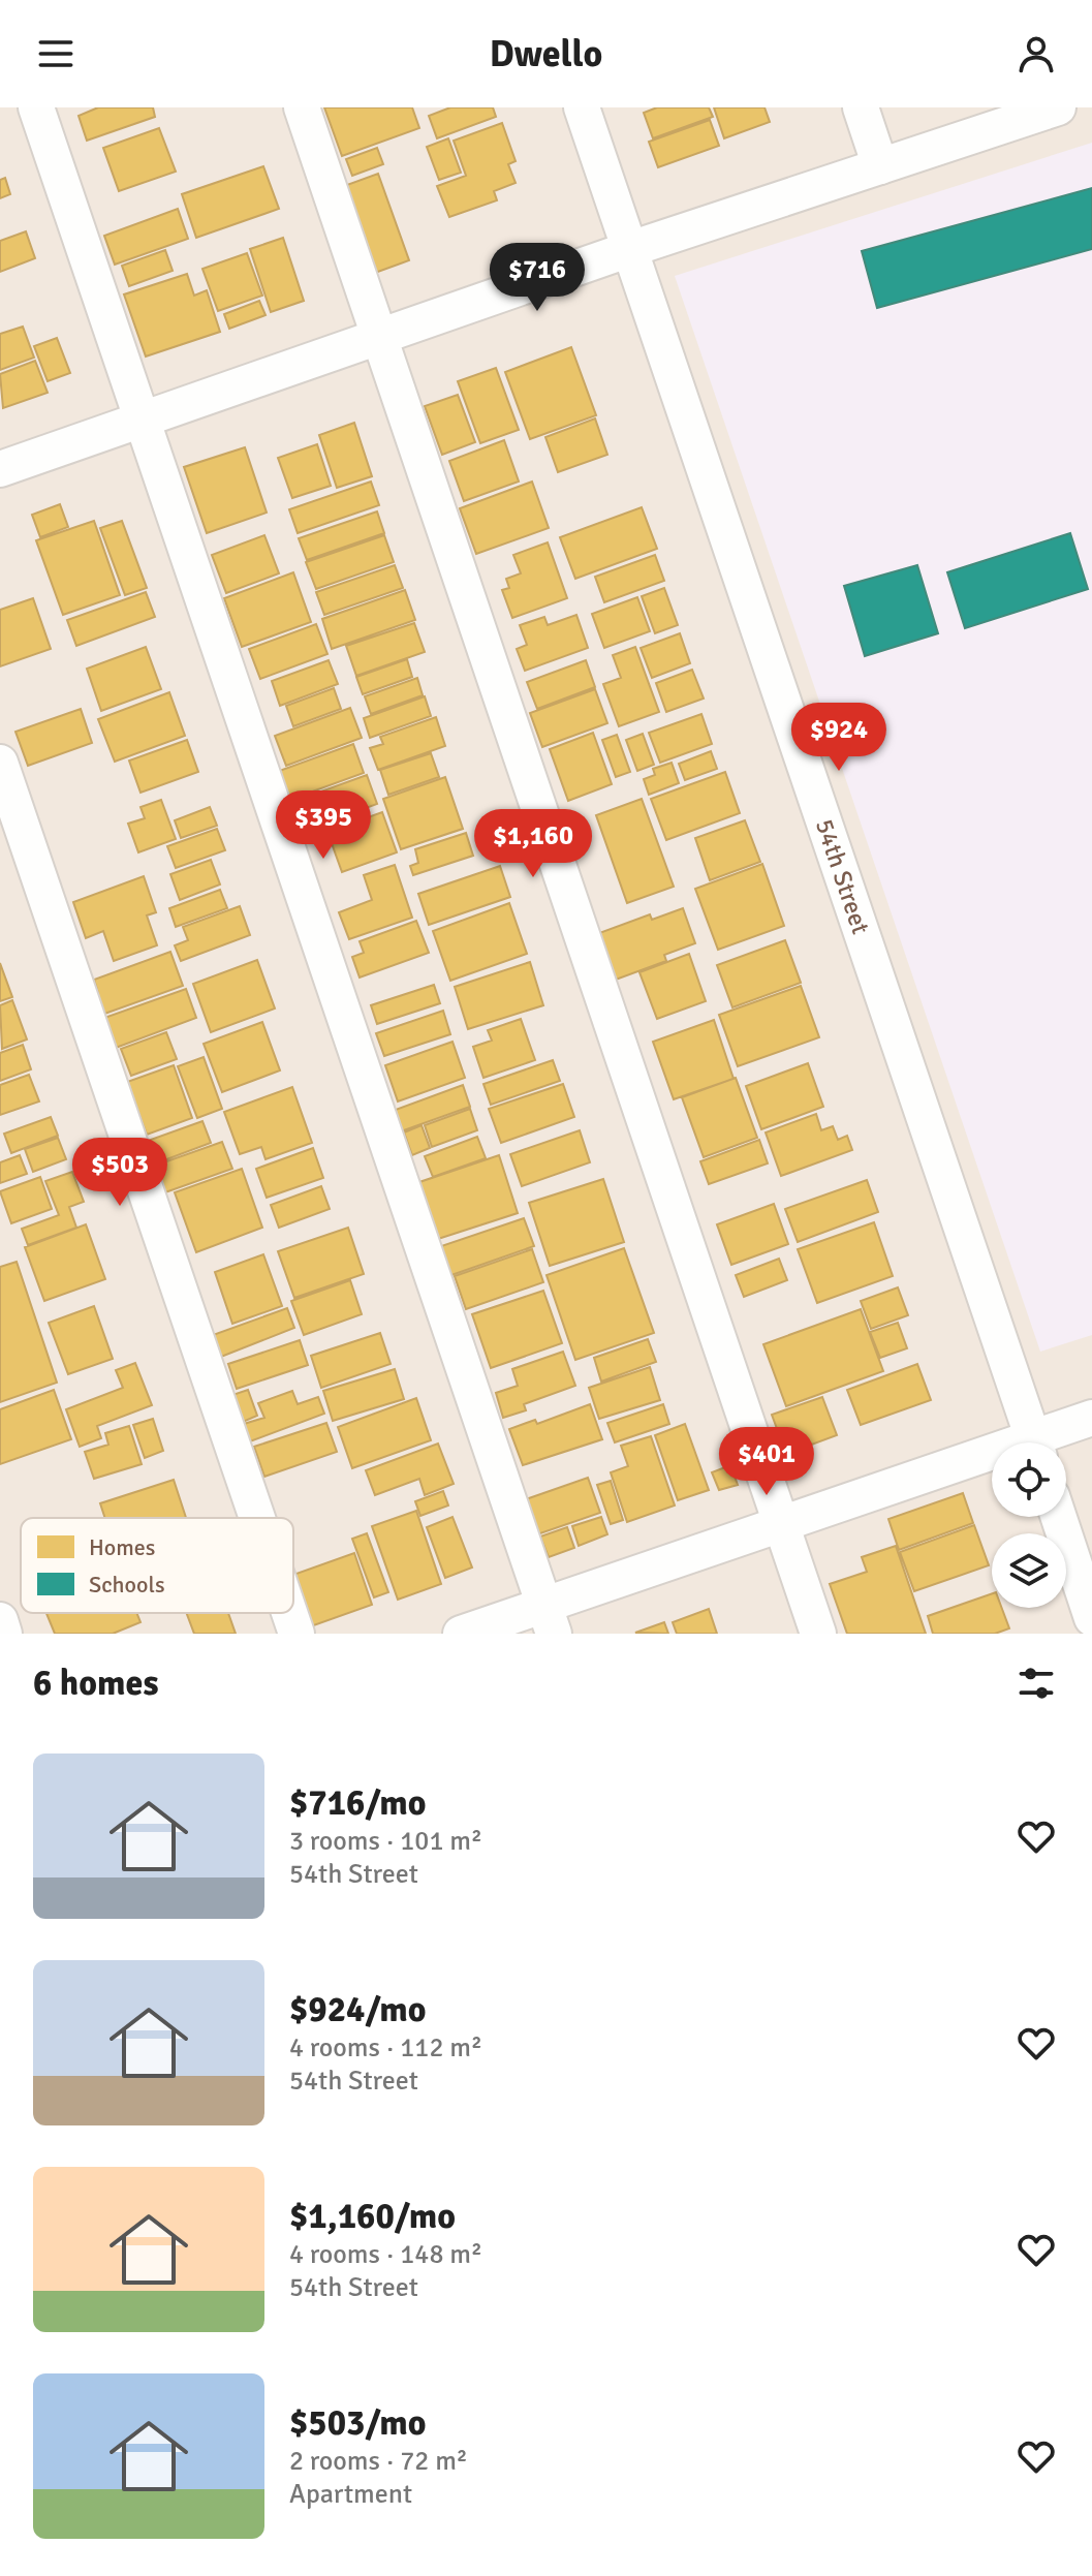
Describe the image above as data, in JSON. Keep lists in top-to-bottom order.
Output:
{
  "streets": {
    "street": ["54th Street"]
  },
  "legend": ["Homes", "Schools"],
  "page": {
    "header": "Dwello",
    "price": [
      "$716",
      "$924",
      "$395",
      "$1,160",
      "$503",
      "$401"
    ],
    "heading": "6 homes",
    "list": [
      {
        "name": "$716/mo",
        "note": "3 rooms · 101 m² · 54th Street"
      },
      {
        "name": "$924/mo",
        "note": "4 rooms · 112 m² · 54th Street"
      },
      {
        "name": "$1,160/mo",
        "note": "4 rooms · 148 m² · 54th Street"
      },
      {
        "name": "$503/mo",
        "note": "2 rooms · 72 m² · Apartment"
      }
    ]
  }
}
